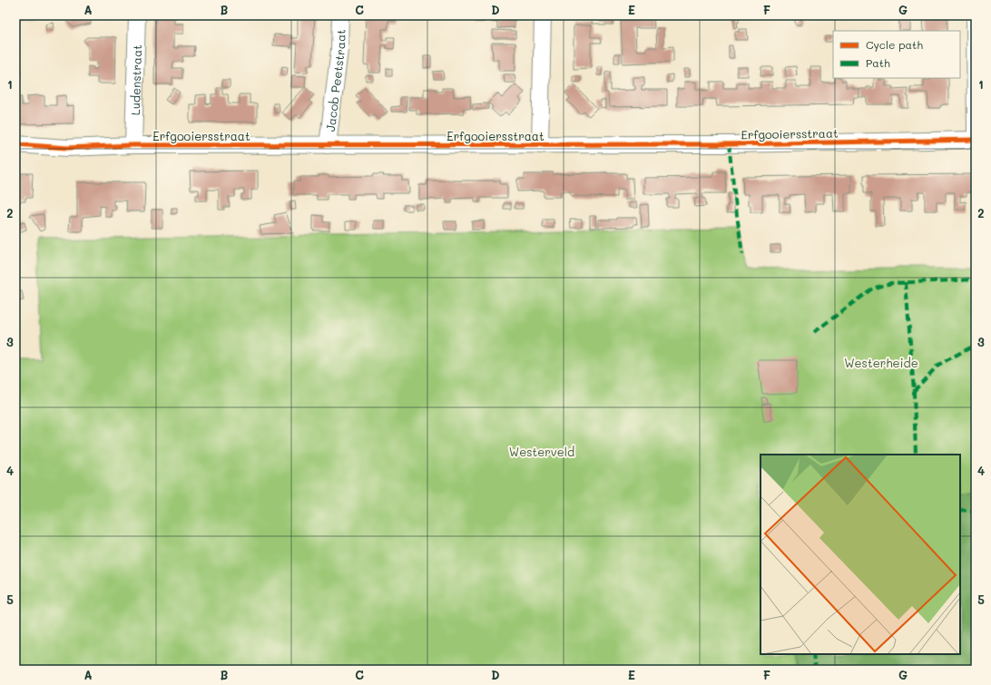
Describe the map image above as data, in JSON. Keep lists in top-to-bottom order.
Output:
{
  "streets": {
    "street": ["Ludenstraat", "Jacob Peetstraat", "Erfgooiersstraat"]
  },
  "crossings": [
    ["Ludenstraat", "Erfgooiersstraat"],
    ["Jacob Peetstraat", "Erfgooiersstraat"]
  ],
  "parks": ["Westerheide", "Westerveld"],
  "legend": ["Cycle path", "Path"],
  "grid": {
    "columns": [
      "A",
      "B",
      "C",
      "D",
      "E",
      "F",
      "G"
    ],
    "rows": [
      "1",
      "2",
      "3",
      "4",
      "5"
    ]
  }
}
